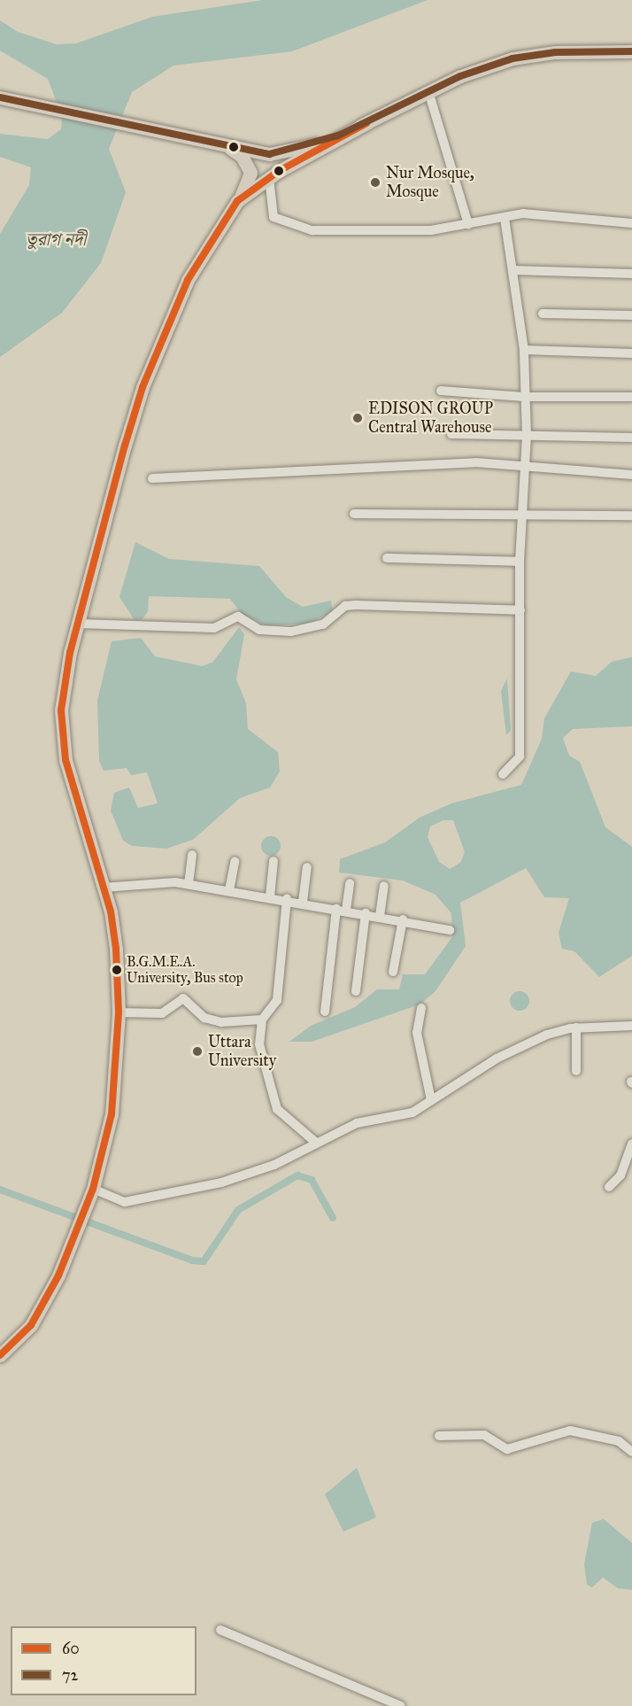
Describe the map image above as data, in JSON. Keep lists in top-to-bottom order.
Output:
{
  "water": ["তুরাগ নদী"],
  "places": [
    "Nur Mosque, Mosque",
    "EDISON GROUP Central Warehouse",
    "B.G.M.E.A. University, Bus stop",
    "Uttara University"
  ],
  "lines": ["transit line 72", "transit line 60"],
  "legend": ["60", "72"]
}
